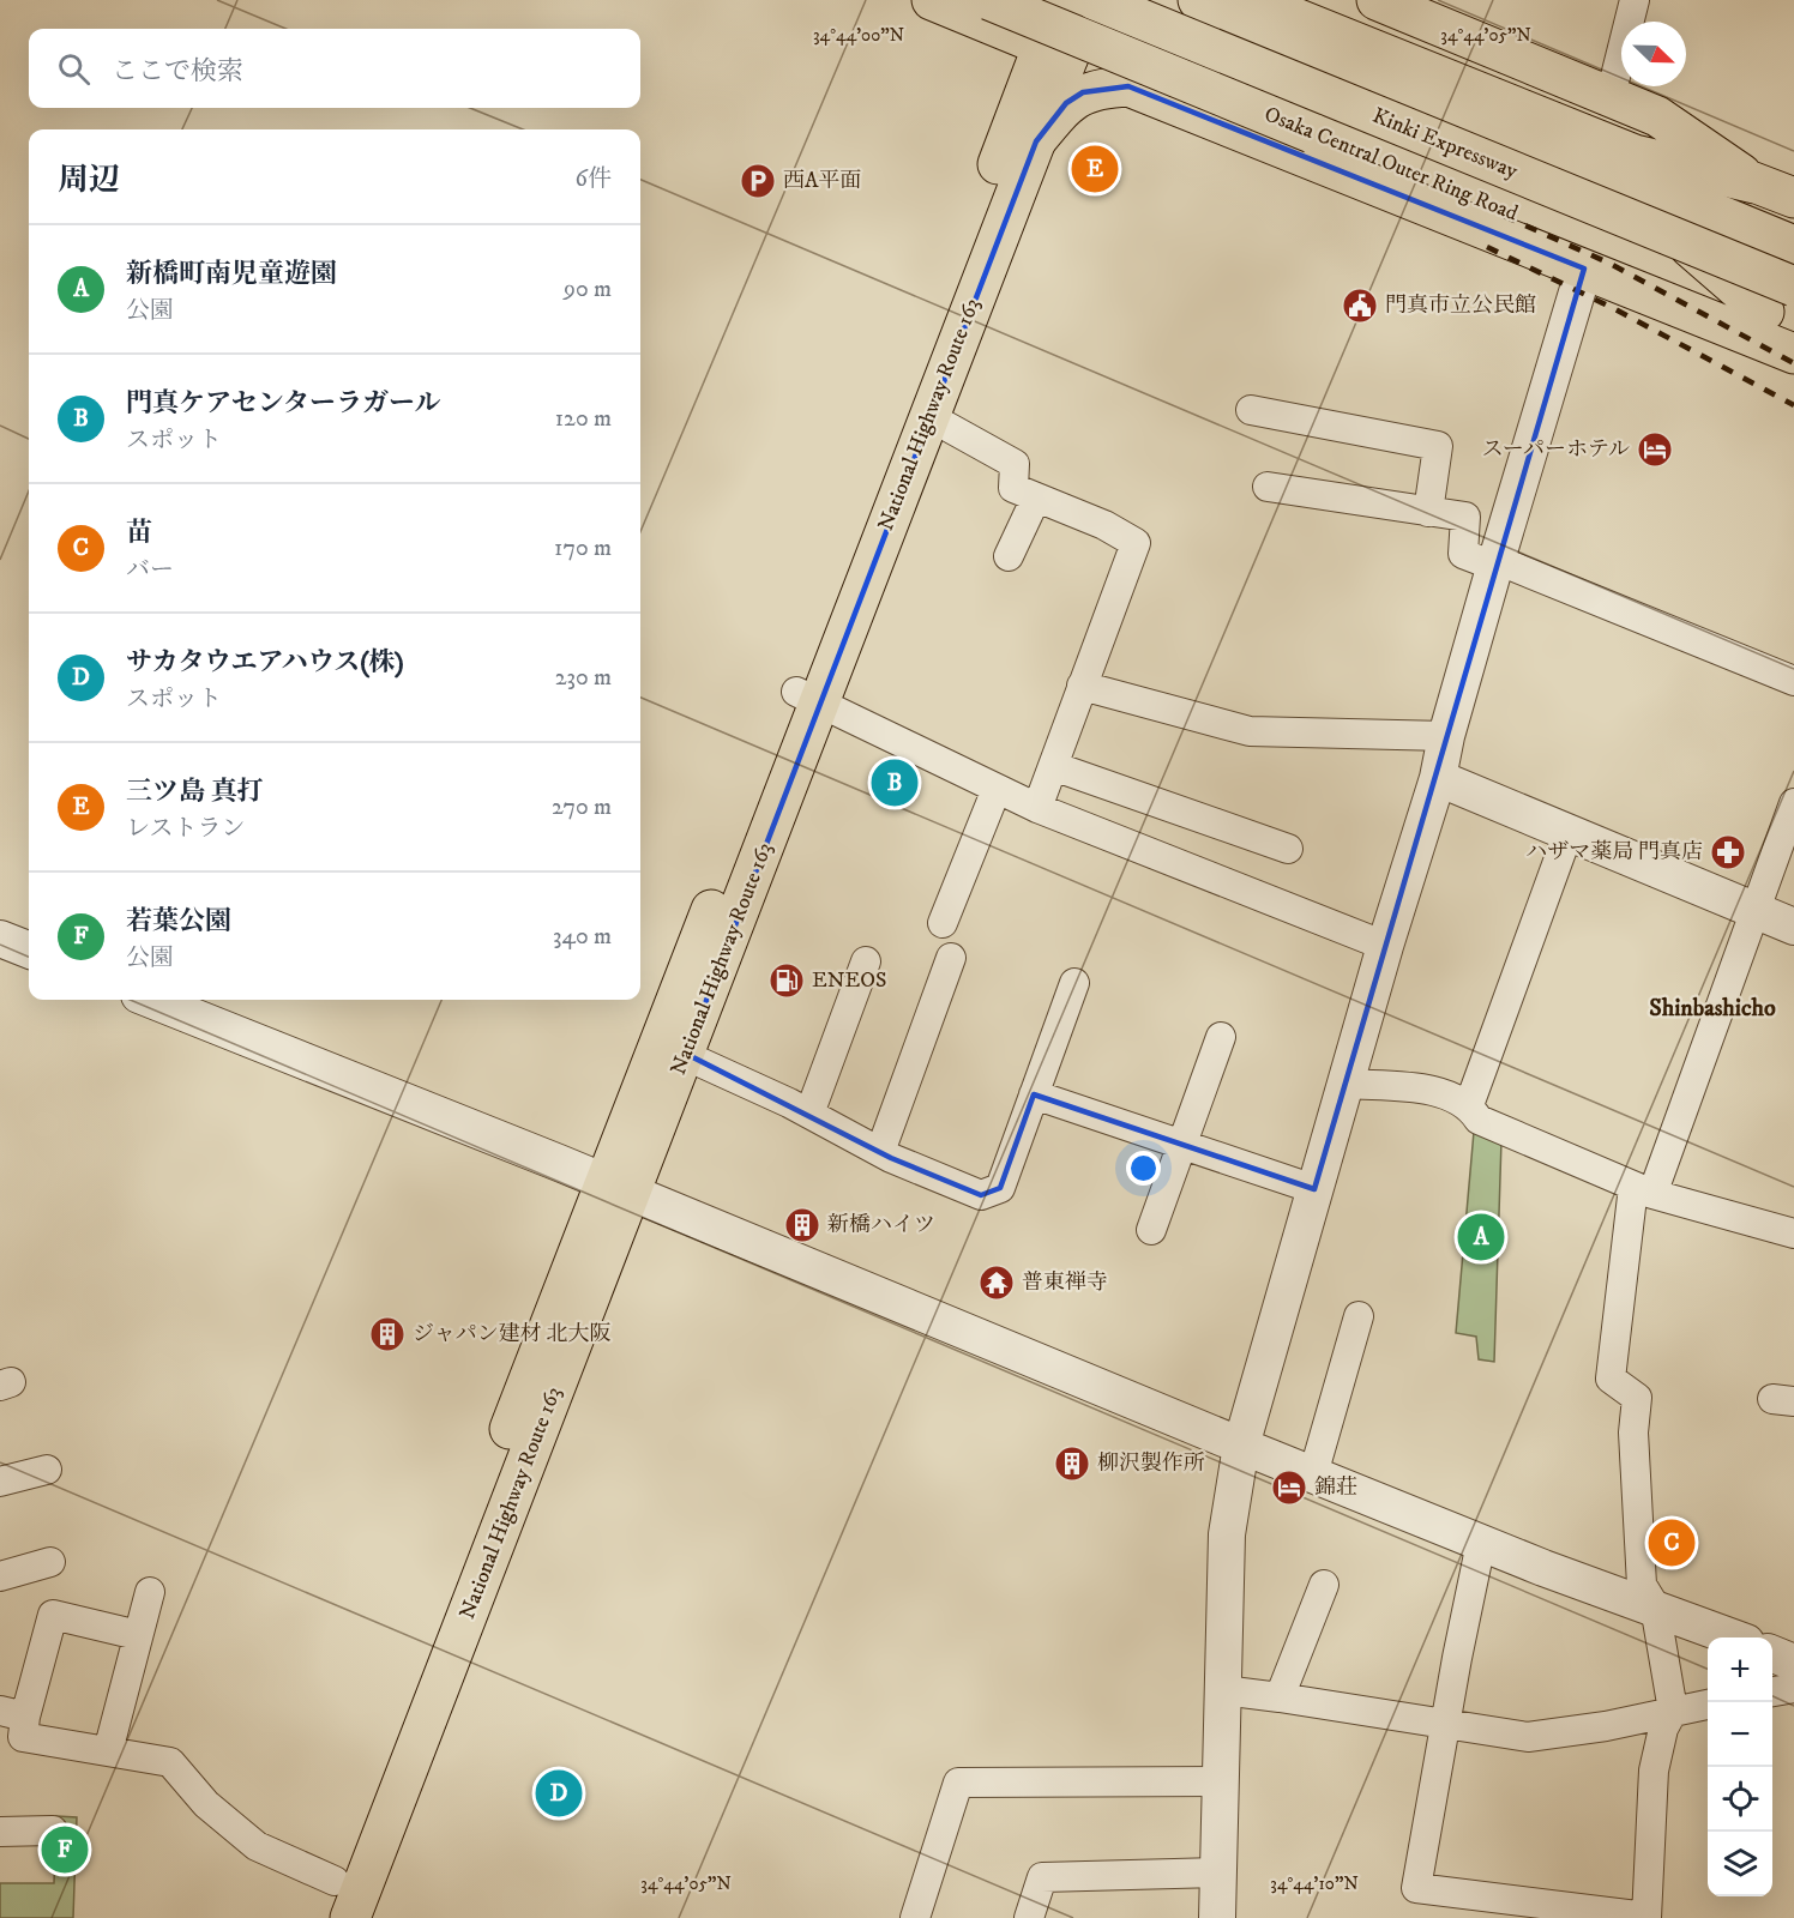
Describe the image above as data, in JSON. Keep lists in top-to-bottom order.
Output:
{
  "streets": {
    "main road": ["Kinki Expressway", "Osaka Central Outer Ring Road", "National Highway Route 163"]
  },
  "crossings": [
    ["Kinki Expressway", "National Highway Route 163"]
  ],
  "districts": ["Shinbashicho"],
  "places": {
    "parking": ["西A平面"],
    "public building": ["門真市立公民館"],
    "hotel": ["スーパーホテル", "錦荘"],
    "pharmacy": ["ハザマ薬局 門真店"],
    "fuel station": ["ENEOS"],
    "building": ["新橋ハイツ", "ジャパン建材 北大阪", "柳沢製作所"],
    "temple": ["普東禅寺"]
  },
  "north": "bottom right",
  "page": {
    "search": "ここで検索",
    "heading": ["周辺", "6件"],
    "pins": [
      "E",
      "B",
      "A",
      "C",
      "D",
      "F"
    ],
    "list": [
      {
        "mark": "A",
        "name": "新橋町南児童遊園",
        "note": "公園",
        "value": "90 m"
      },
      {
        "mark": "B",
        "name": "門真ケアセンターラガール",
        "note": "スポット",
        "value": "120 m"
      },
      {
        "mark": "C",
        "name": "苗",
        "note": "バー",
        "value": "170 m"
      },
      {
        "mark": "D",
        "name": "サカタウエアハウス(株)",
        "note": "スポット",
        "value": "230 m"
      },
      {
        "mark": "E",
        "name": "三ツ島 真打",
        "note": "レストラン",
        "value": "270 m"
      },
      {
        "mark": "F",
        "name": "若葉公園",
        "note": "公園",
        "value": "340 m"
      }
    ],
    "map_buttons": ["+", "−"]
  },
  "coordinates": ["34°44'00\"N", "34°44'05\"N", "34°44'10\"N"]
}
